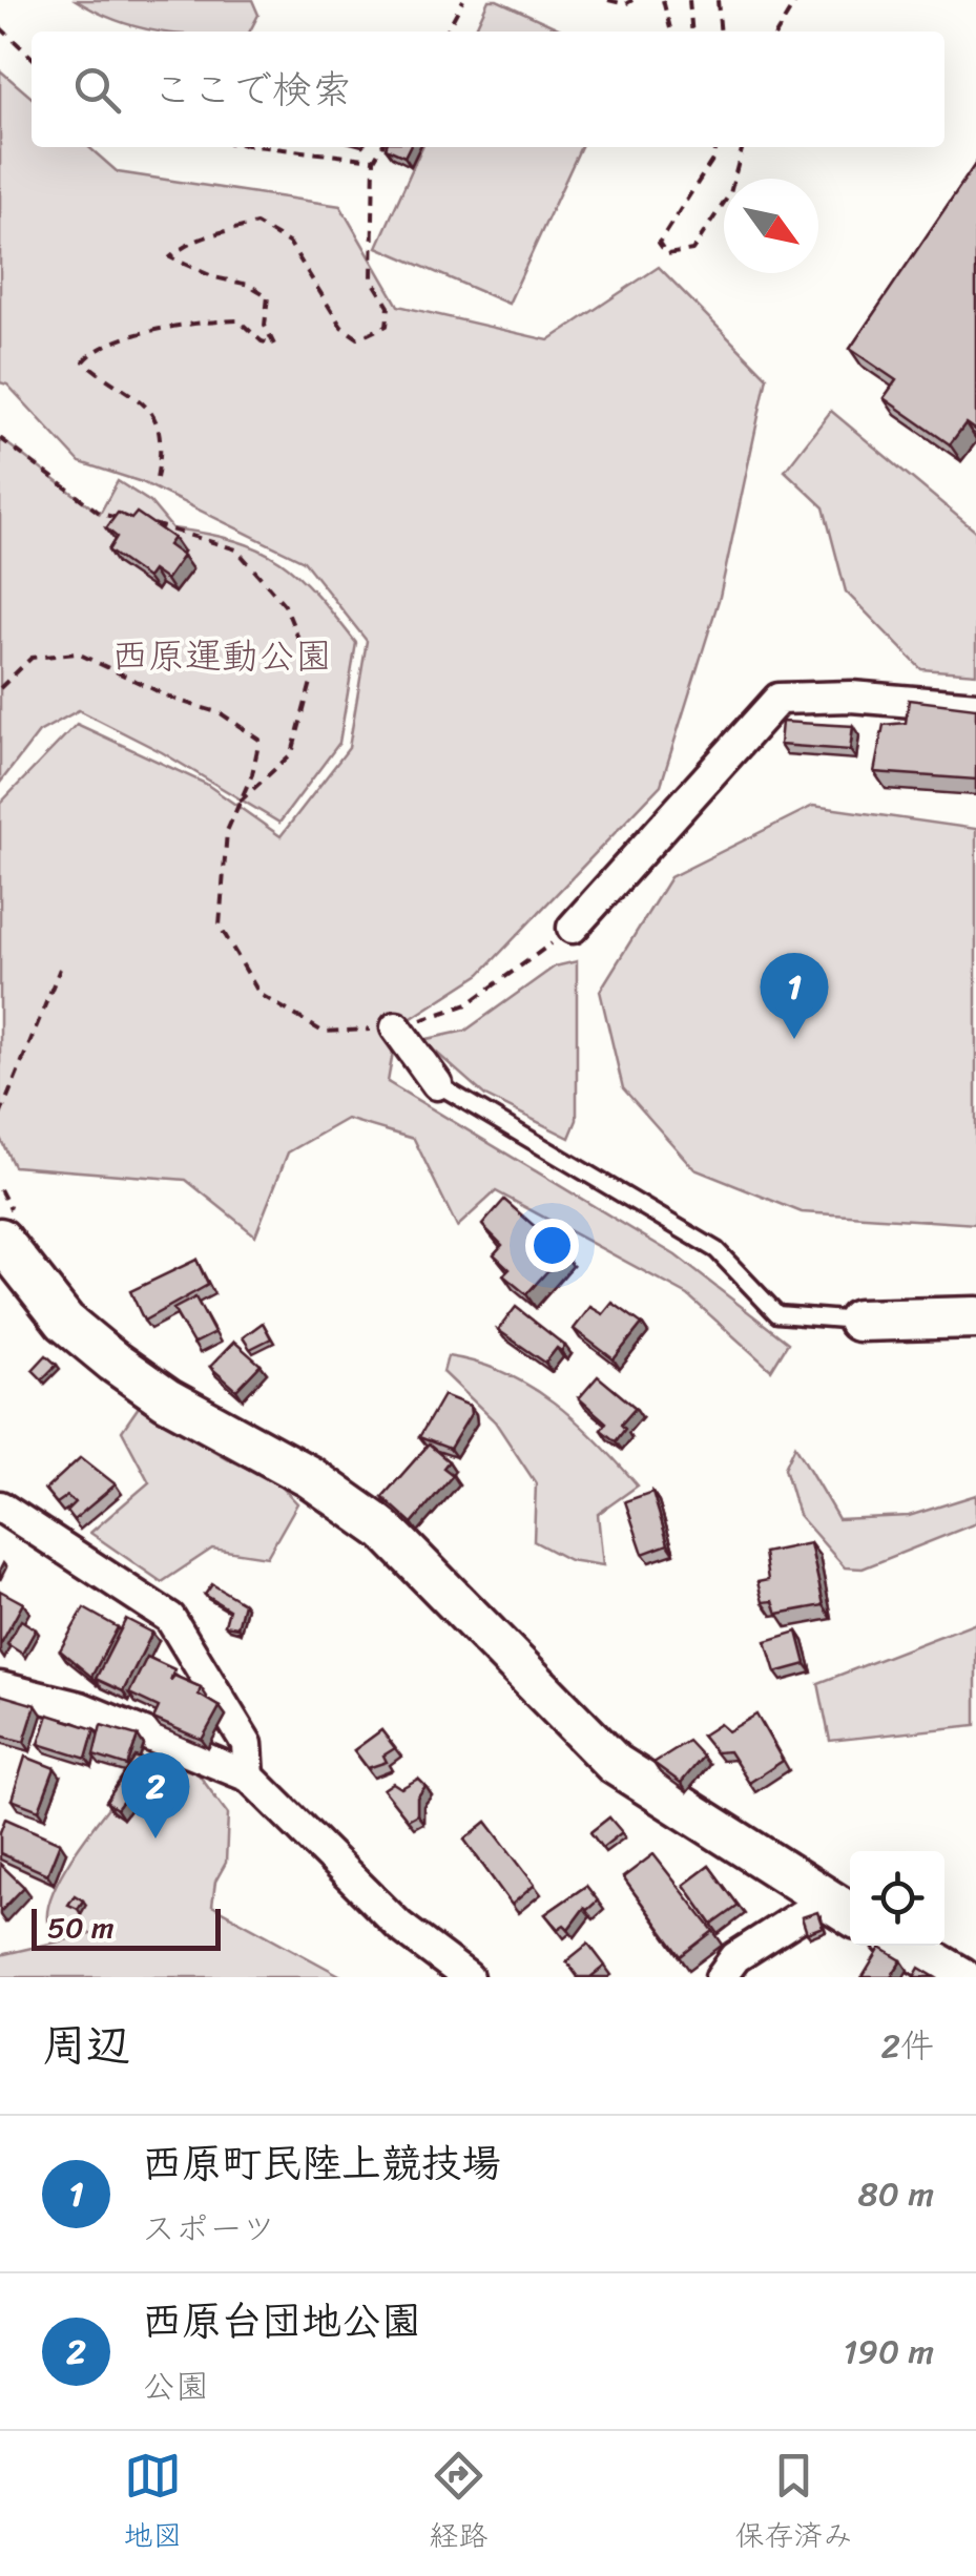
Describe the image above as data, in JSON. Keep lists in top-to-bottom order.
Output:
{
  "parks": ["西原運動公園"],
  "scale_bar": "50 m",
  "north": "bottom right",
  "page": {
    "search": "ここで検索",
    "pins": ["1", "2"],
    "scale": "50 m",
    "heading": ["周辺", "2件"],
    "list": [
      {
        "mark": "1",
        "name": "西原町民陸上競技場",
        "note": "スポーツ",
        "value": "80 m"
      },
      {
        "mark": "2",
        "name": "西原台団地公園",
        "note": "公園",
        "value": "190 m"
      }
    ],
    "nav": ["地図", "経路", "保存済み"]
  }
}
